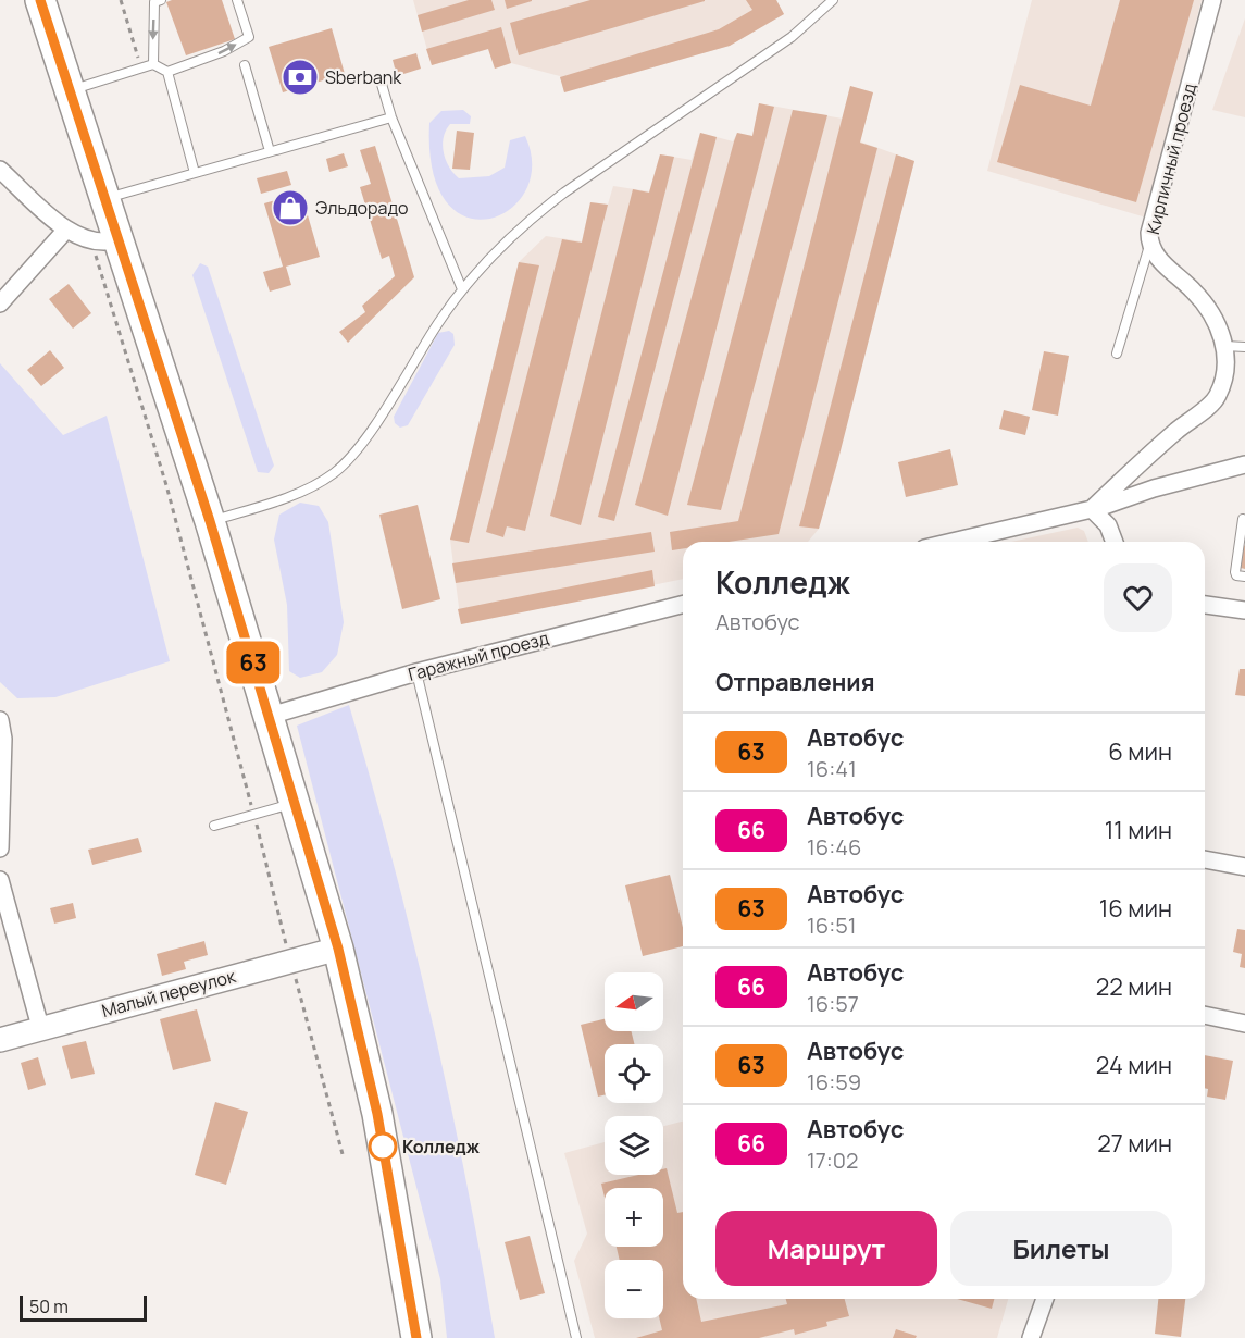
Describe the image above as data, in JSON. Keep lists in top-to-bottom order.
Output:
{
  "streets": {
    "street": ["Кирпичный проезд", "Гаражный проезд", "Малый переулок"]
  },
  "places": {
    "bank": ["Sberbank"],
    "shop": ["Эльдорадо"],
    "other": ["Колледж"]
  },
  "lines": ["bus line 63"],
  "scale_bar": "50 m",
  "north": "left",
  "page": {
    "on_map": "63",
    "heading": [
      ["Колледж", "Автобус"],
      "Отправления"
    ],
    "list": [
      {
        "mark": "63",
        "name": "Автобус",
        "note": "16:41",
        "value": "6 мин"
      },
      {
        "mark": "66",
        "name": "Автобус",
        "note": "16:46",
        "value": "11 мин"
      },
      {
        "mark": "63",
        "name": "Автобус",
        "note": "16:51",
        "value": "16 мин"
      },
      {
        "mark": "66",
        "name": "Автобус",
        "note": "16:57",
        "value": "22 мин"
      },
      {
        "mark": "63",
        "name": "Автобус",
        "note": "16:59",
        "value": "24 мин"
      },
      {
        "mark": "66",
        "name": "Автобус",
        "note": "17:02",
        "value": "27 мин"
      }
    ],
    "map_buttons": ["+", "−"],
    "buttons": ["Маршрут", "Билеты"],
    "scale": "50 m"
  }
}
